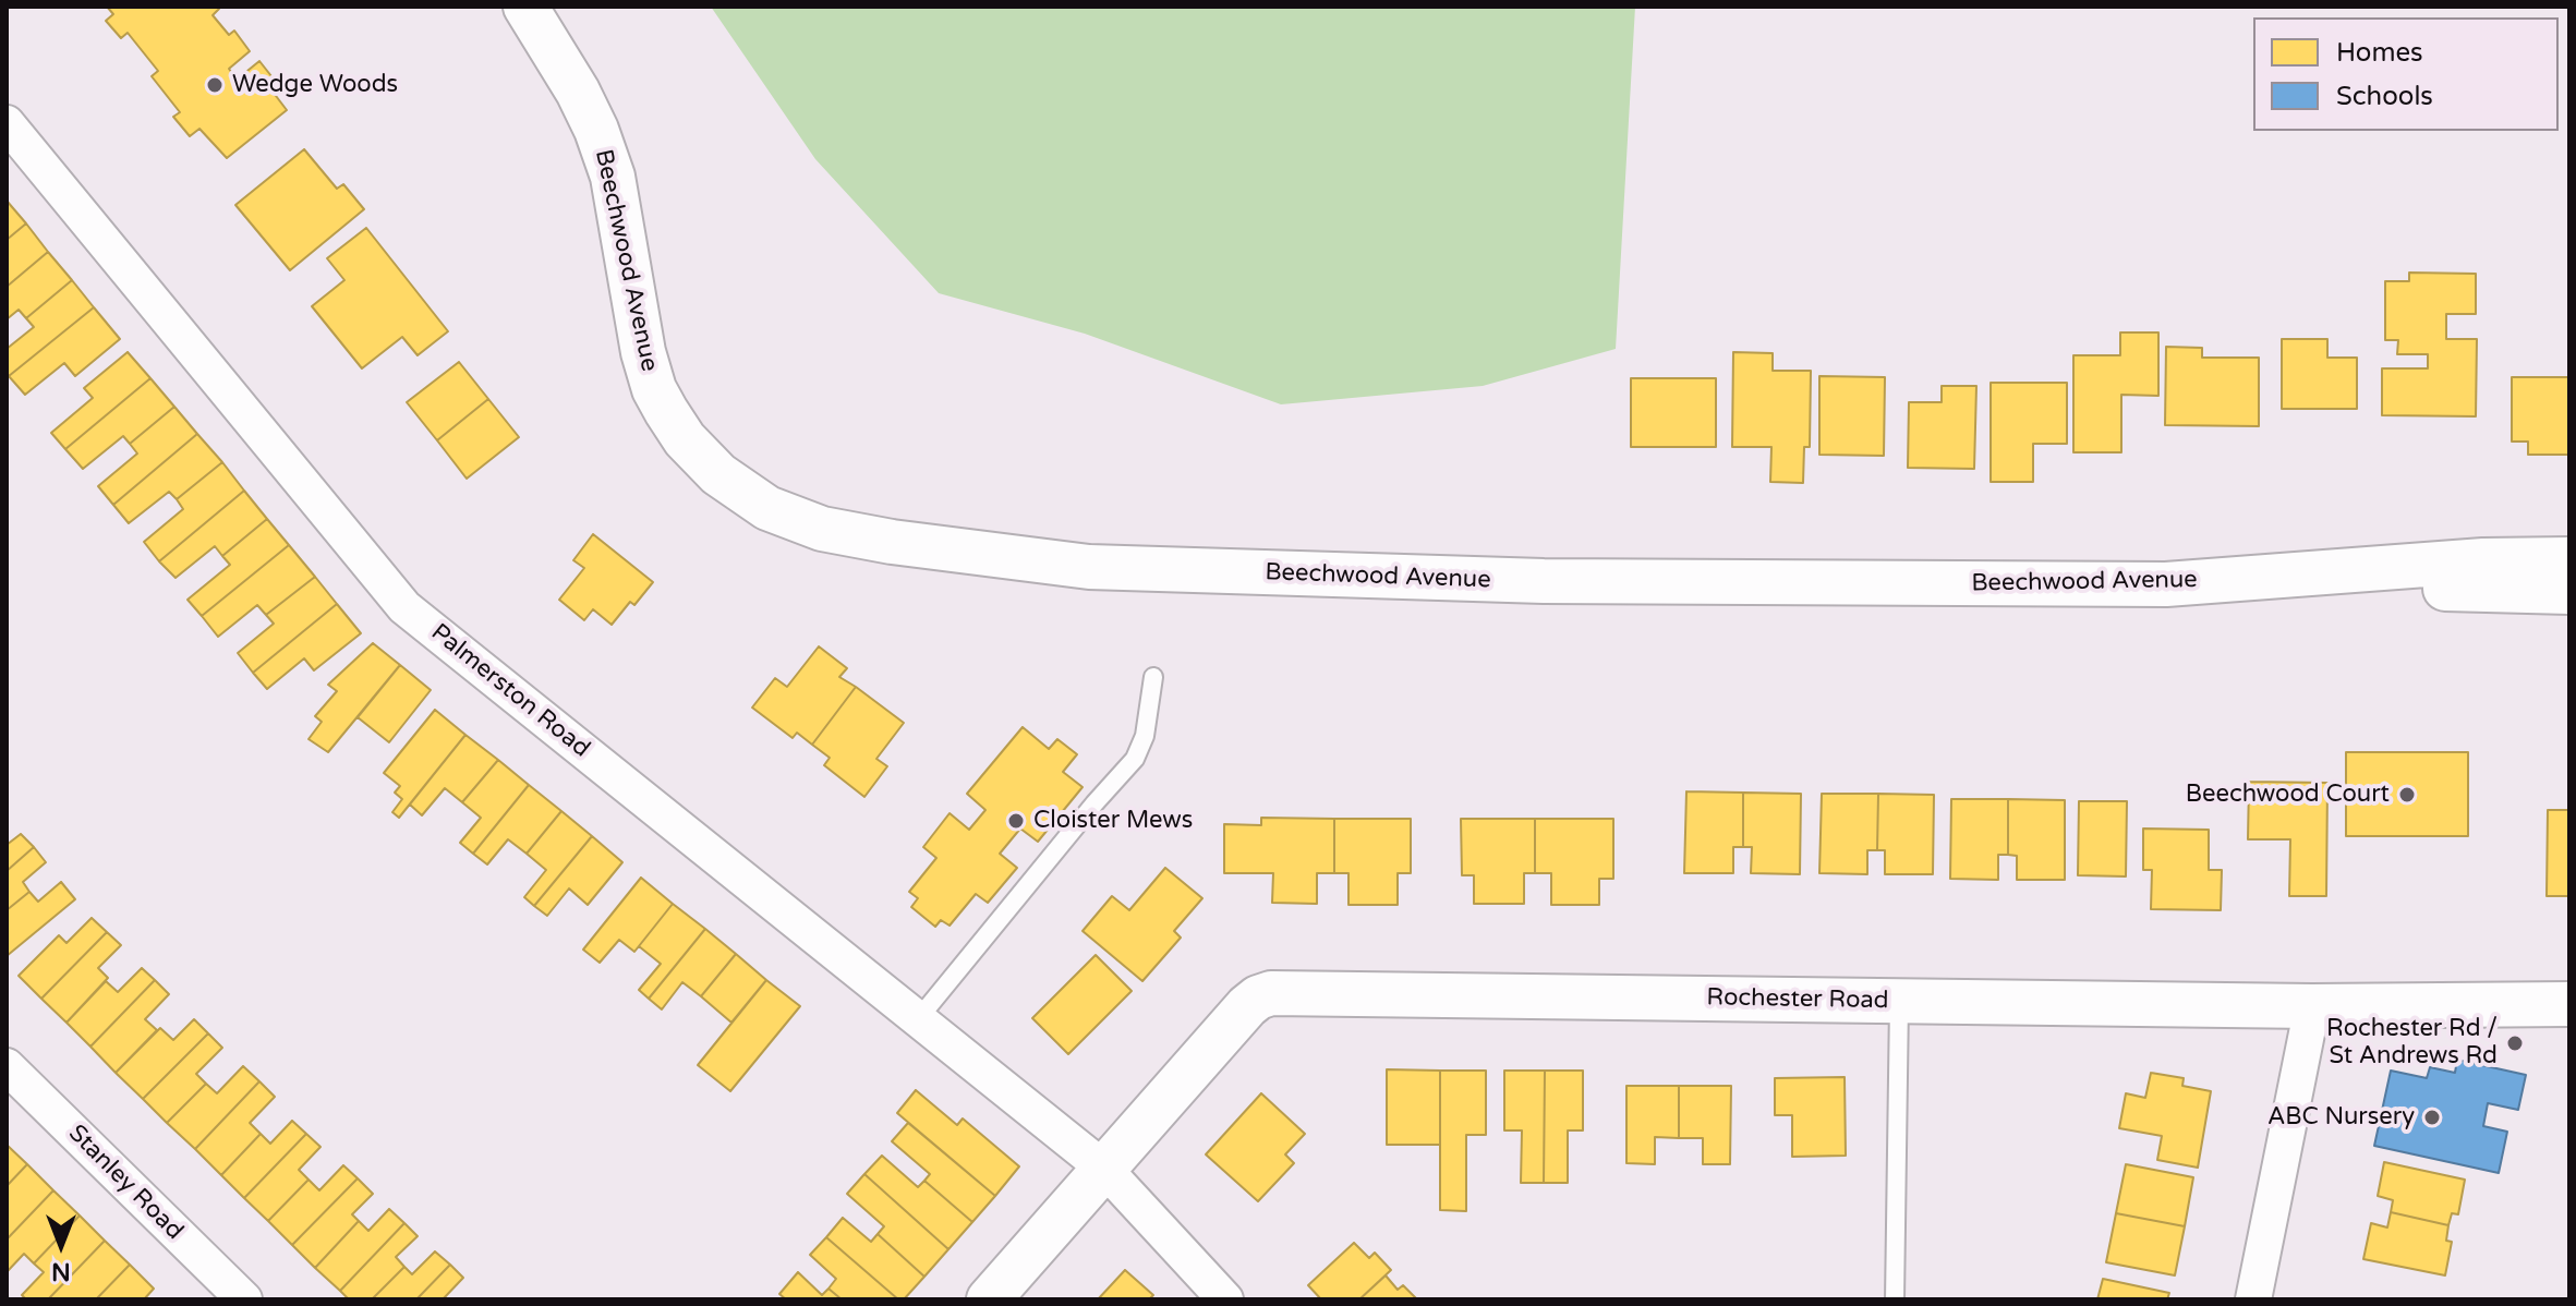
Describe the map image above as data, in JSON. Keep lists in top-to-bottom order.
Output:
{
  "streets": {
    "street": [
      "Beechwood Avenue",
      "Palmerston Road",
      "Rochester Road",
      "Stanley Road"
    ]
  },
  "crossings": [
    ["Palmerston Road", "Rochester Road"]
  ],
  "places": [
    "Wedge Woods",
    "Beechwood Court",
    "Cloister Mews",
    "Rochester Rd / St Andrews Rd",
    "ABC Nursery"
  ],
  "legend": ["Homes", "Schools"],
  "north": "bottom"
}
